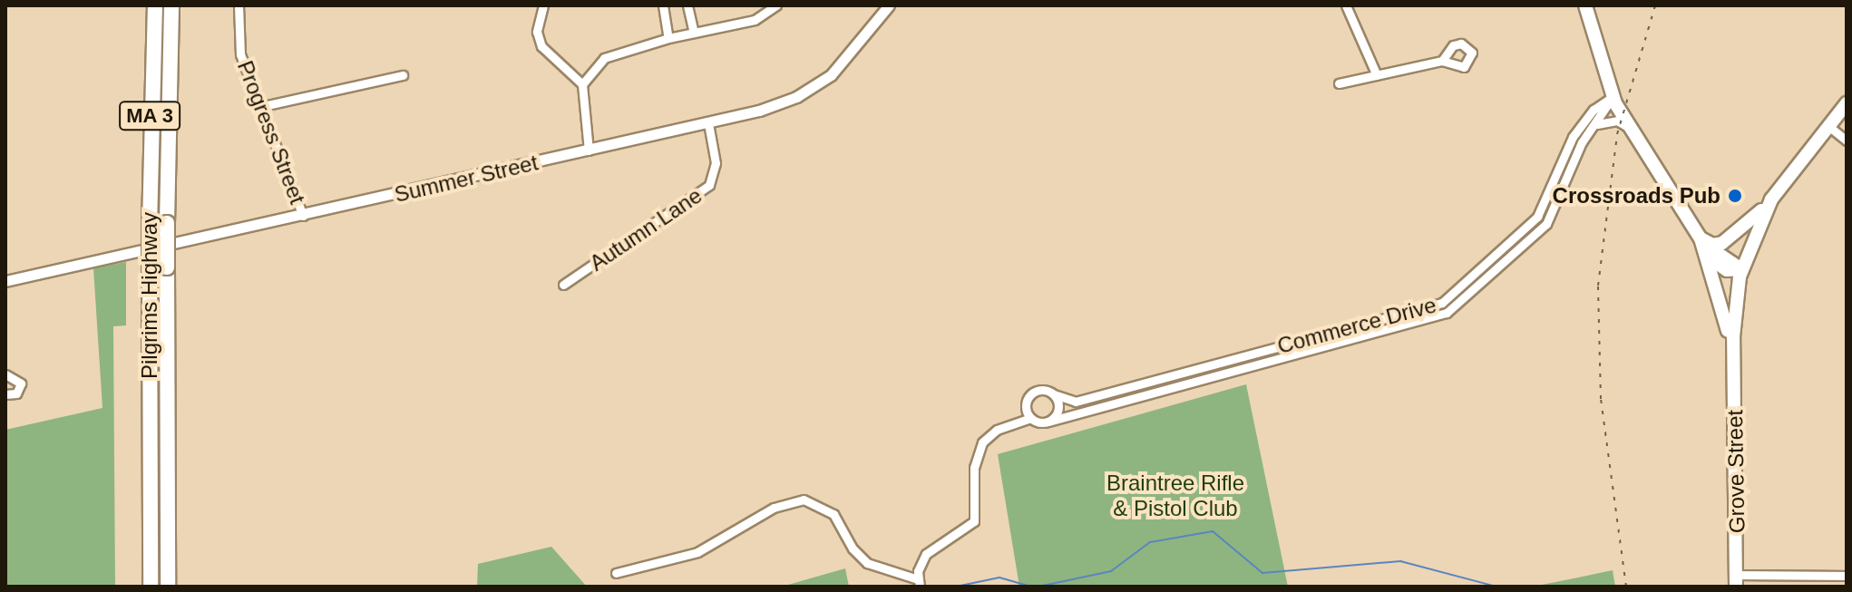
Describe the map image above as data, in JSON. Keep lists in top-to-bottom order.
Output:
{
  "streets": {
    "highway": ["MA 3", "Pilgrims Highway"],
    "main road": ["Grove Street"],
    "street": [
      "Progress Street",
      "Summer Street",
      "Autumn Lane",
      "Commerce Drive"
    ]
  },
  "crossings": [
    ["Progress Street", "Summer Street"],
    ["Summer Street", "Autumn Lane"],
    ["Commerce Drive", "Grove Street"]
  ],
  "parks": ["Braintree Rifle & Pistol Club"],
  "places": ["Crossroads Pub"]
}
